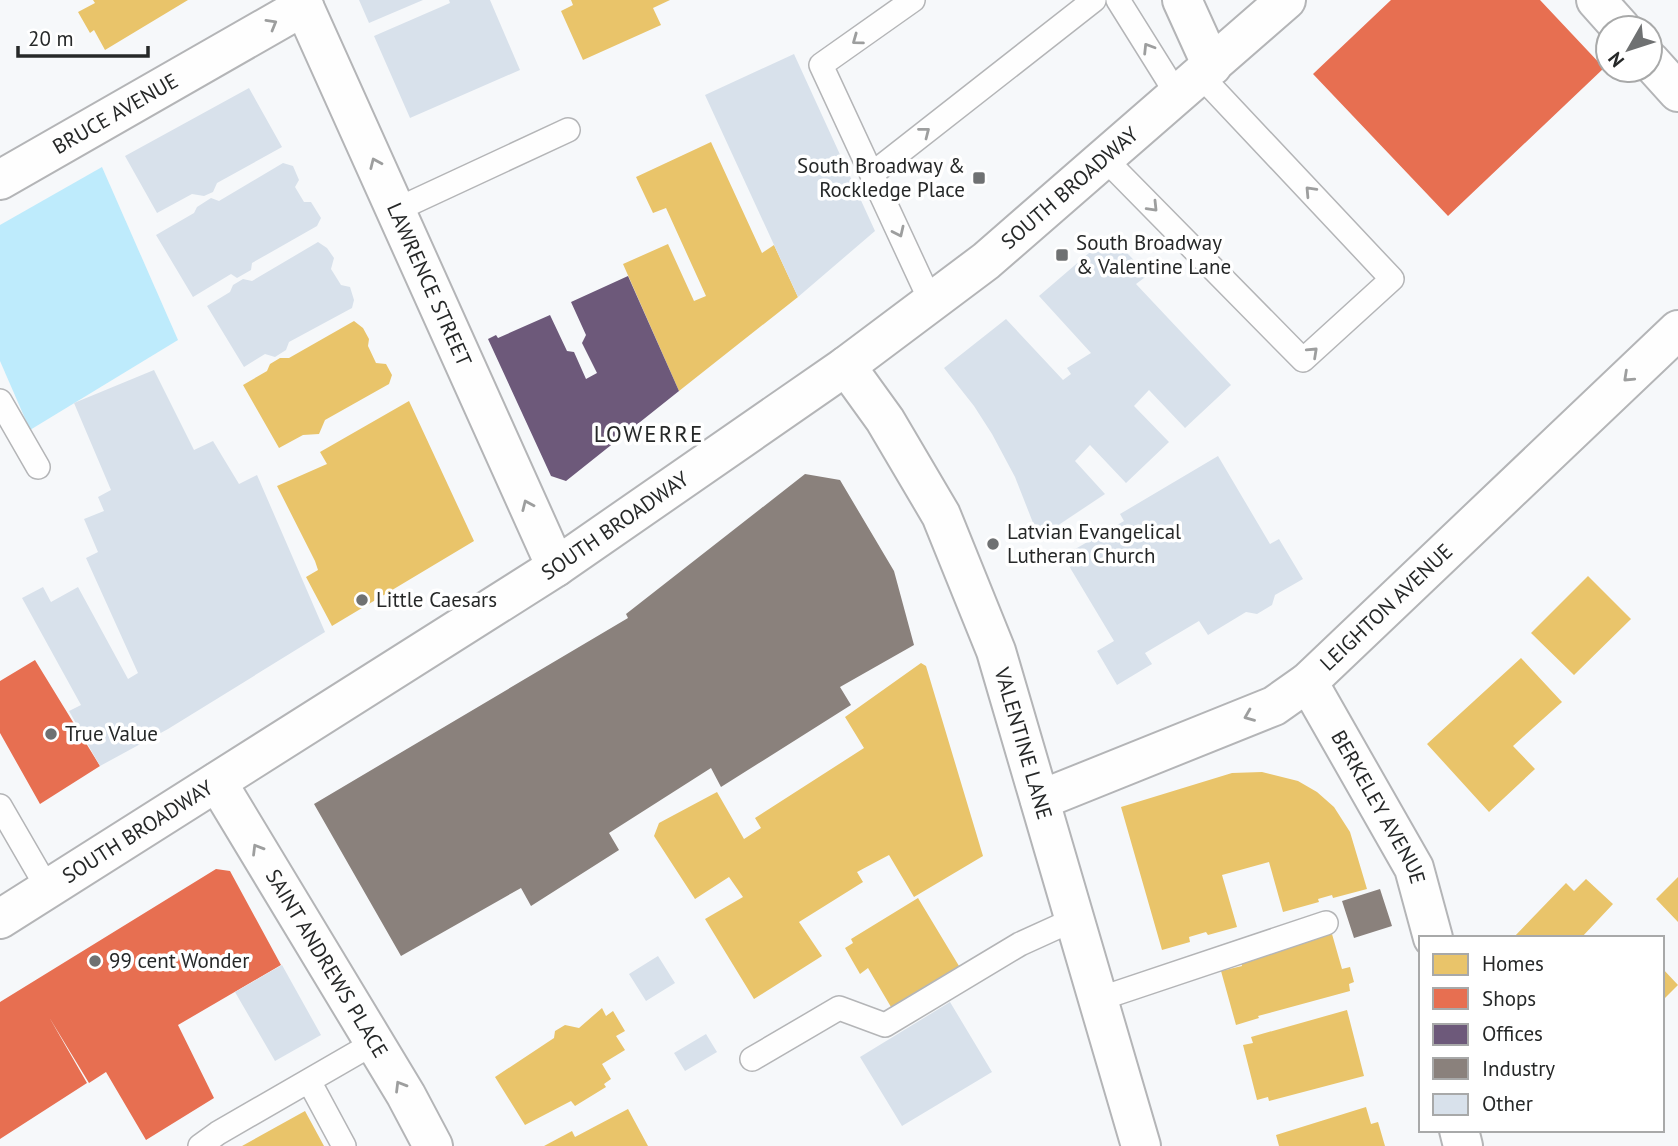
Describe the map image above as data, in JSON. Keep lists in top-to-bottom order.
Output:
{
  "streets": {
    "street": [
      "BRUCE AVENUE",
      "SOUTH BROADWAY",
      "LAWRENCE STREET",
      "LEIGHTON AVENUE",
      "VALENTINE LANE",
      "BERKELEY AVENUE",
      "SAINT ANDREWS PLACE"
    ]
  },
  "crossings": [
    ["BRUCE AVENUE", "LAWRENCE STREET"],
    ["SOUTH BROADWAY", "LAWRENCE STREET"],
    ["SOUTH BROADWAY", "VALENTINE LANE"],
    ["SOUTH BROADWAY", "SAINT ANDREWS PLACE"],
    ["LEIGHTON AVENUE", "VALENTINE LANE"],
    ["LEIGHTON AVENUE", "BERKELEY AVENUE"]
  ],
  "one_way": [
    "BRUCE AVENUE",
    "LAWRENCE STREET",
    "LEIGHTON AVENUE",
    "SAINT ANDREWS PLACE"
  ],
  "districts": ["LOWERRE"],
  "places": {
    "transit": ["South Broadway & Rockledge Place", "South Broadway & Valentine Lane"],
    "other": [
      "Latvian Evangelical Lutheran Church",
      "Little Caesars",
      "True Value",
      "99 cent Wonder"
    ]
  },
  "legend": [
    "Homes",
    "Shops",
    "Offices",
    "Industry",
    "Other"
  ],
  "scale_bar": "20 m",
  "north": "bottom left"
}
